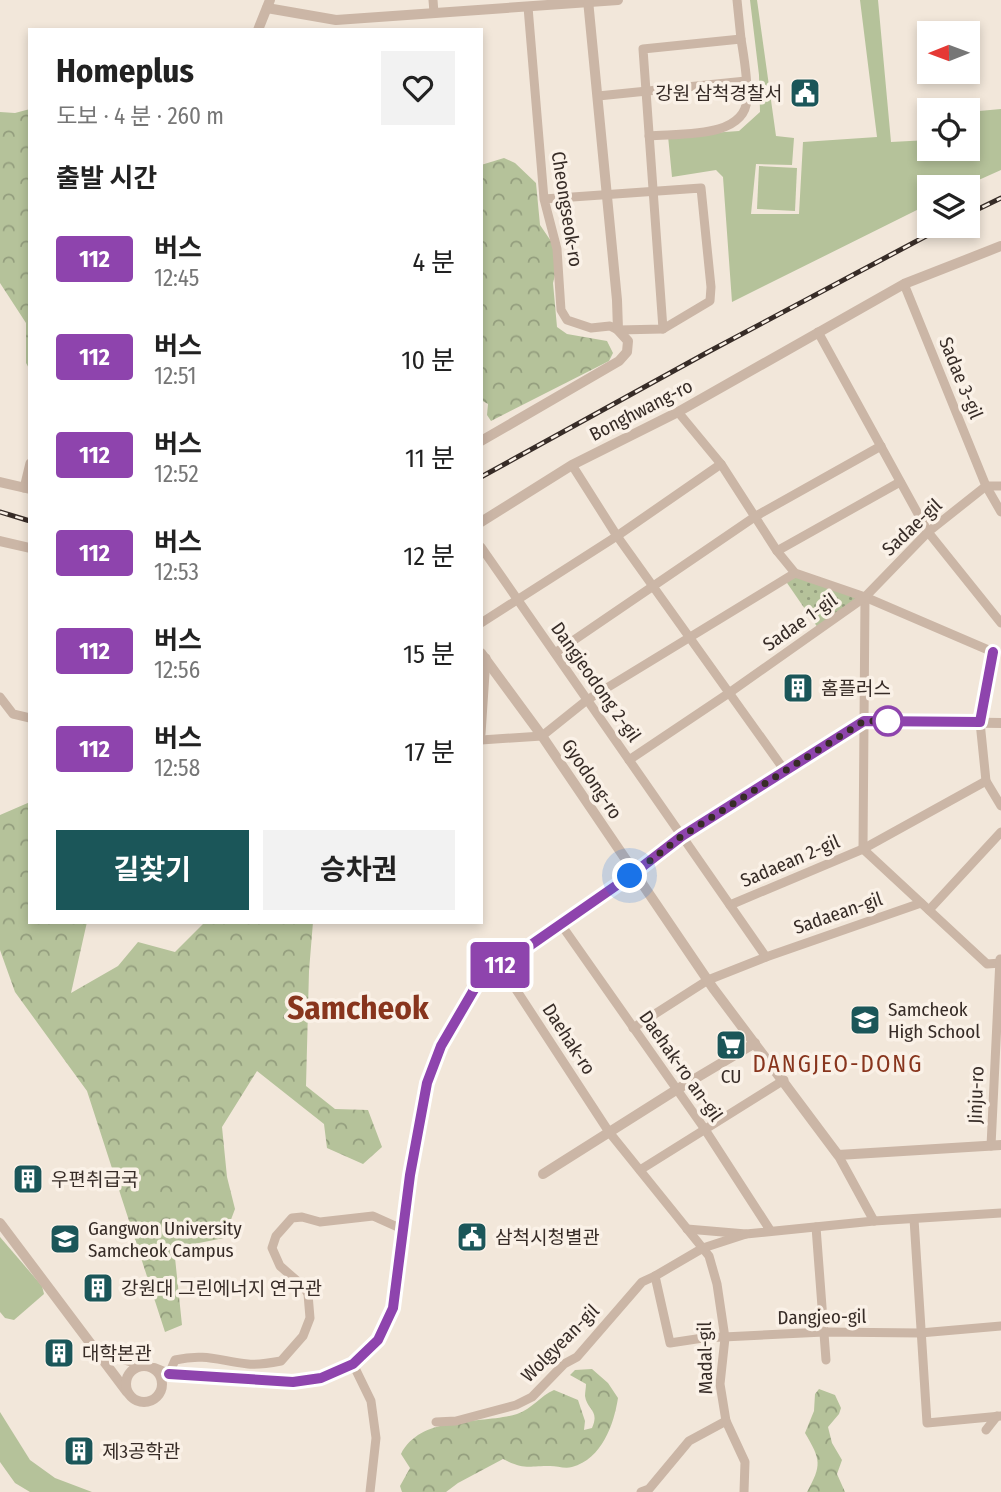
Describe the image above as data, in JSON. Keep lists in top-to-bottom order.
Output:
{
  "streets": {
    "street": [
      "Cheongseok-ro",
      "Sadae 3-gil",
      "Bonghwang-ro",
      "Sadae-gil",
      "Sadae 1-gil",
      "Dangjeodong 2-gil",
      "Gyodong-ro",
      "Sadaean 2-gil",
      "Sadaean-gil",
      "Daehak-ro",
      "Daehak-ro an-gil",
      "Jinju-ro",
      "Dangjeo-gil",
      "Wolgyean-gil",
      "Madal-gil"
    ]
  },
  "crossings": [
    ["Sadae 3-gil", "Bonghwang-ro"],
    ["Sadae 3-gil", "Sadae-gil"],
    ["Sadae-gil", "Sadae 1-gil"],
    ["Sadae 1-gil", "Dangjeodong 2-gil"],
    ["Dangjeodong 2-gil", "Gyodong-ro"],
    ["Dangjeodong 2-gil", "Sadaean 2-gil"],
    ["Gyodong-ro", "Jinju-ro"],
    ["Sadaean 2-gil", "Sadaean-gil"],
    ["Sadaean-gil", "Jinju-ro"],
    ["Daehak-ro", "Madal-gil"],
    ["Dangjeo-gil", "Madal-gil"],
    ["Wolgyean-gil", "Madal-gil"]
  ],
  "districts": ["Samcheok", "DANGJEO-DONG"],
  "places": {
    "public building": ["강원 삼척경찰서", "삼척시청별관"],
    "building": [
      "홈플러스",
      "우편취급국",
      "강원대 그린에너지 연구관",
      "대학본관",
      "제3공학관"
    ],
    "school or university": ["Samcheok High School", "Gangwon University Samcheok Campus"],
    "supermarket": ["CU"]
  },
  "lines": ["bus line 112"],
  "north": "left",
  "page": {
    "on_map": "112",
    "heading": [
      ["Homeplus", "도보 · 4 분 · 260 m"],
      "출발 시간"
    ],
    "list": [
      {
        "mark": "112",
        "name": "버스",
        "note": "12:45",
        "value": "4 분"
      },
      {
        "mark": "112",
        "name": "버스",
        "note": "12:51",
        "value": "10 분"
      },
      {
        "mark": "112",
        "name": "버스",
        "note": "12:52",
        "value": "11 분"
      },
      {
        "mark": "112",
        "name": "버스",
        "note": "12:53",
        "value": "12 분"
      },
      {
        "mark": "112",
        "name": "버스",
        "note": "12:56",
        "value": "15 분"
      },
      {
        "mark": "112",
        "name": "버스",
        "note": "12:58",
        "value": "17 분"
      }
    ],
    "buttons": ["길찾기", "승차권"]
  }
}
